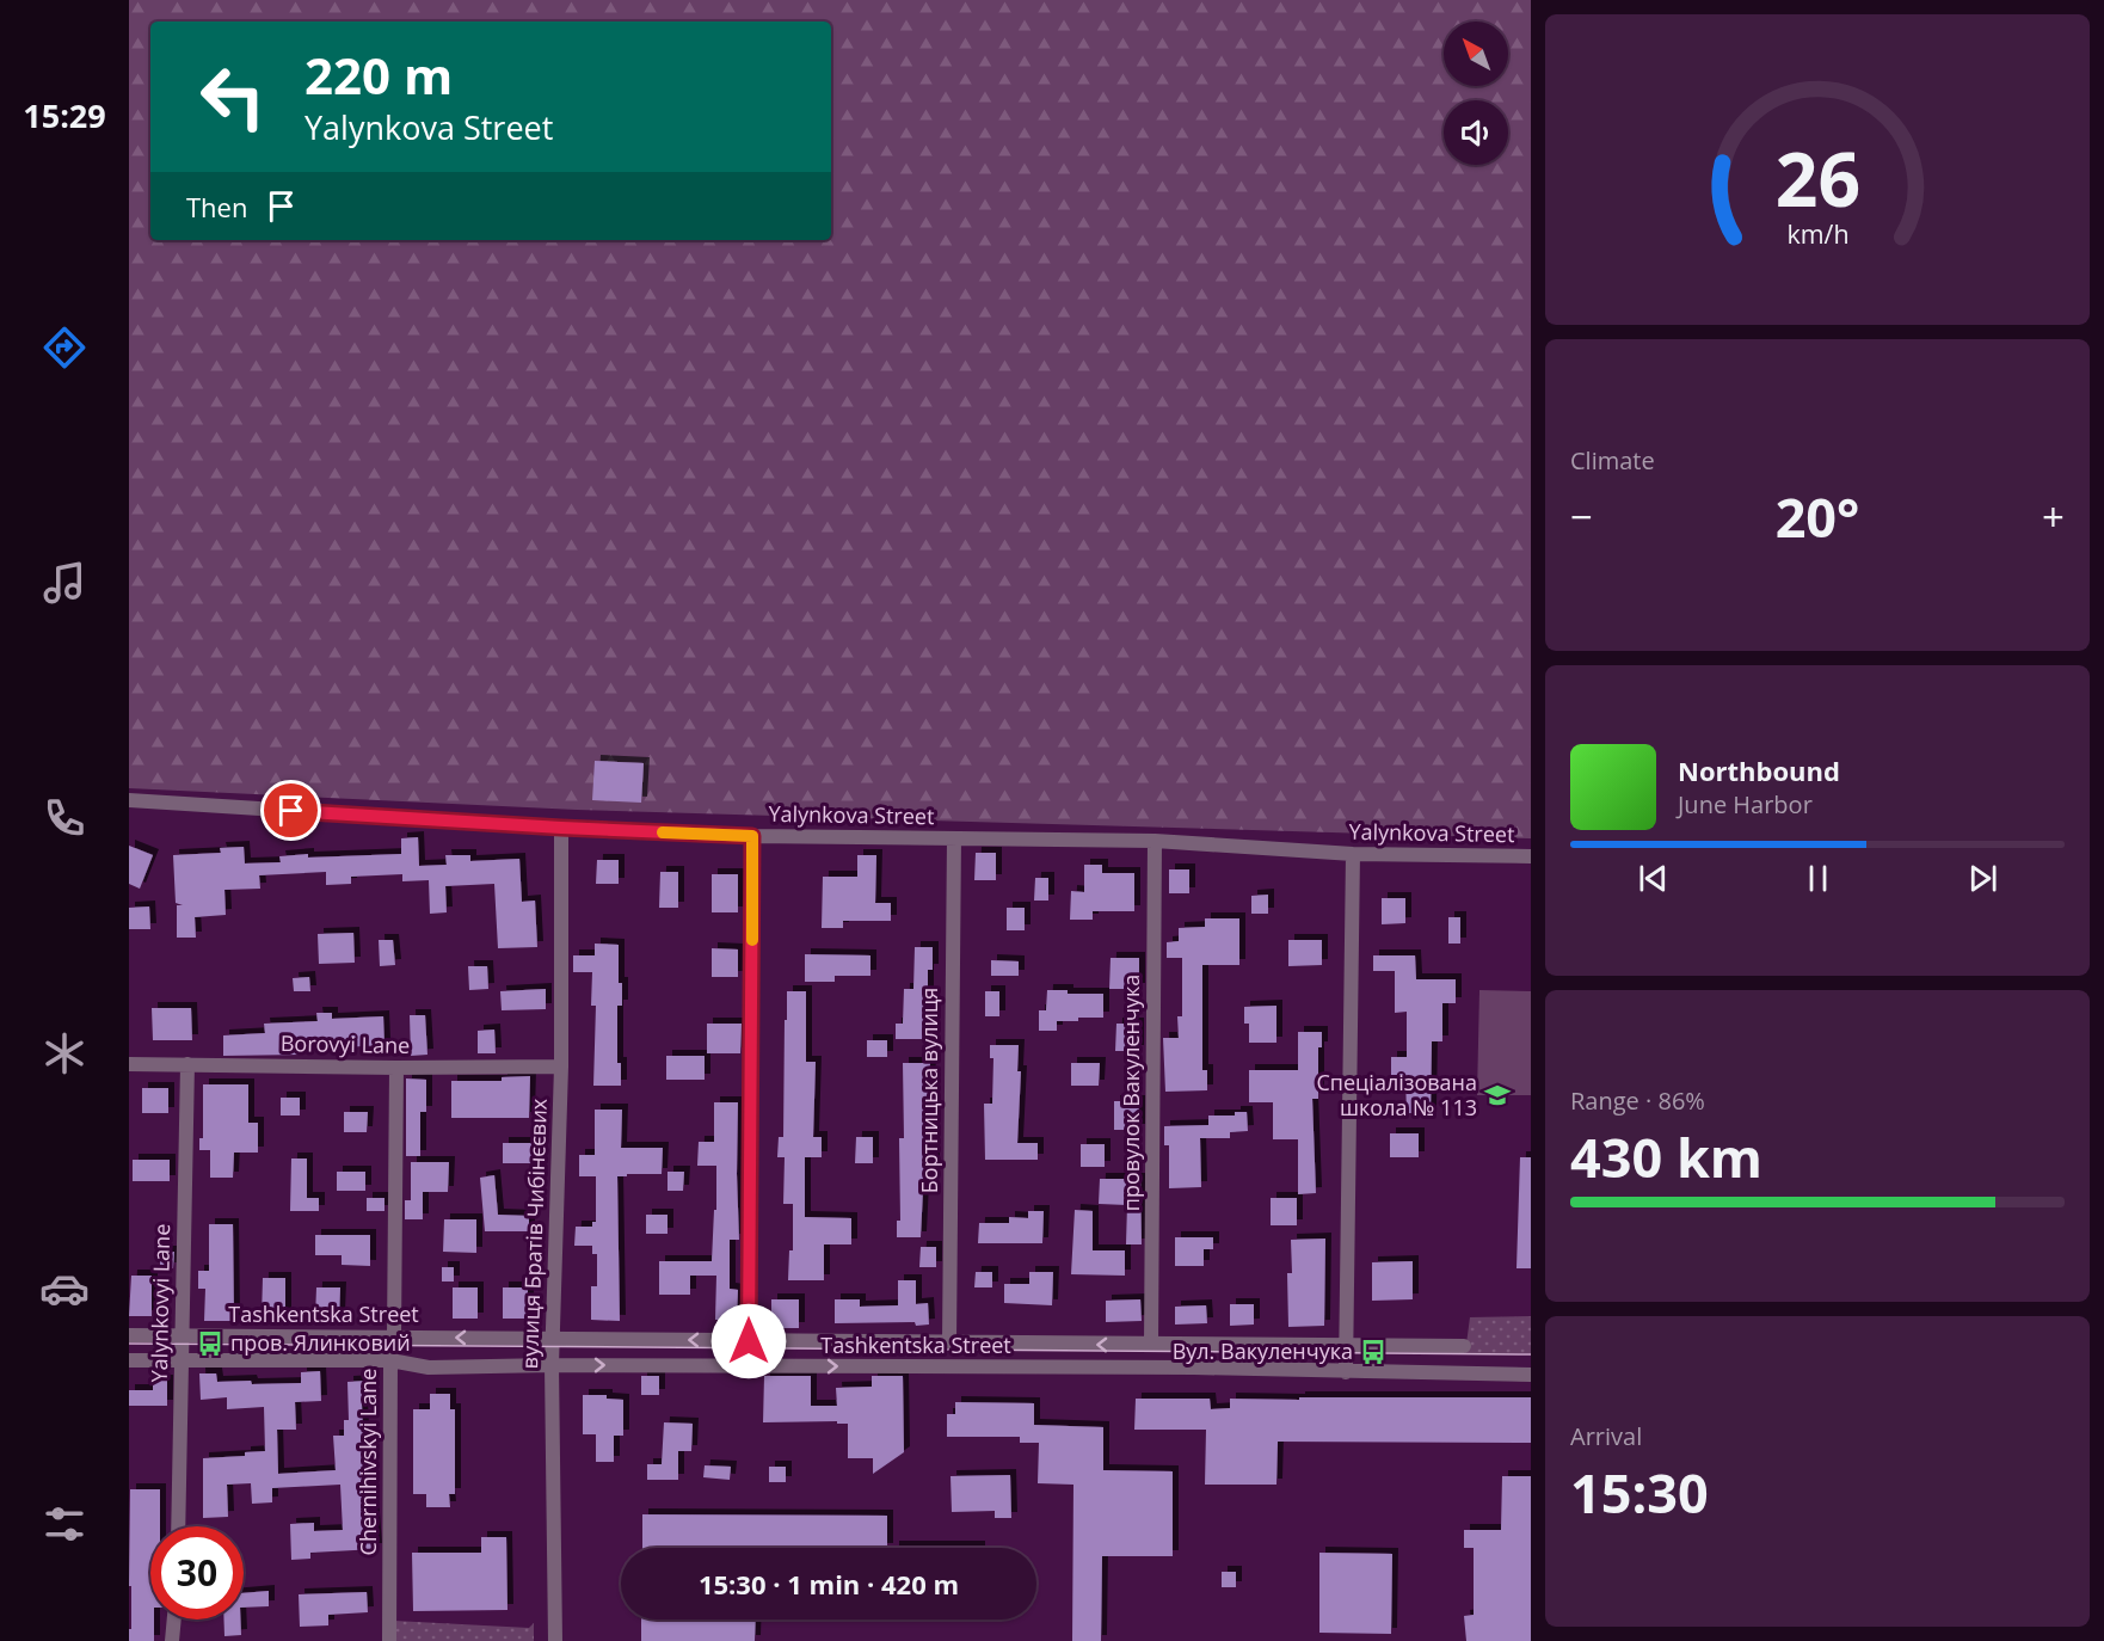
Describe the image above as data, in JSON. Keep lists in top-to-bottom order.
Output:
{
  "streets": {
    "street": [
      "Yalynkova Street",
      "Borovyi Lane",
      "Бортницька вулиця",
      "провулок Вакуленчука",
      "вулиця Братів Чибінєєвих",
      "Yalynkovyi Lane",
      "Tashkentska Street",
      "Chernihivskyi Lane"
    ]
  },
  "crossings": [
    ["Yalynkova Street", "Бортницька вулиця"],
    ["Yalynkova Street", "провулок Вакуленчука"],
    ["Yalynkova Street", "вулиця Братів Чибінєєвих"],
    ["Borovyi Lane", "вулиця Братів Чибінєєвих"],
    ["Borovyi Lane", "Yalynkovyi Lane"],
    ["Borovyi Lane", "Chernihivskyi Lane"],
    ["Бортницька вулиця", "Tashkentska Street"],
    ["провулок Вакуленчука", "Tashkentska Street"],
    ["вулиця Братів Чибінєєвих", "Tashkentska Street"],
    ["Yalynkovyi Lane", "Tashkentska Street"],
    ["Tashkentska Street", "Chernihivskyi Lane"]
  ],
  "places": {
    "school or university": ["Спеціалізована школа № 113"],
    "bus stop": ["пров. Ялинковий", "Вул. Вакуленчука"]
  },
  "north": "top left",
  "page": {
    "tabs": "15:29",
    "turn": ["220 m", "Yalynkova Street"],
    "then": "Then",
    "tile": [
      "Climate",
      ["Range · 86%", "430 km"],
      ["Arrival", "15:30"]
    ],
    "heat": ["−", "20°", "+"],
    "song": ["Northbound", "June Harbor"],
    "limit": "30",
    "trip": "15:30 · 1 min · 420 m",
    "gauge": ["26", "km/h"]
  }
}
